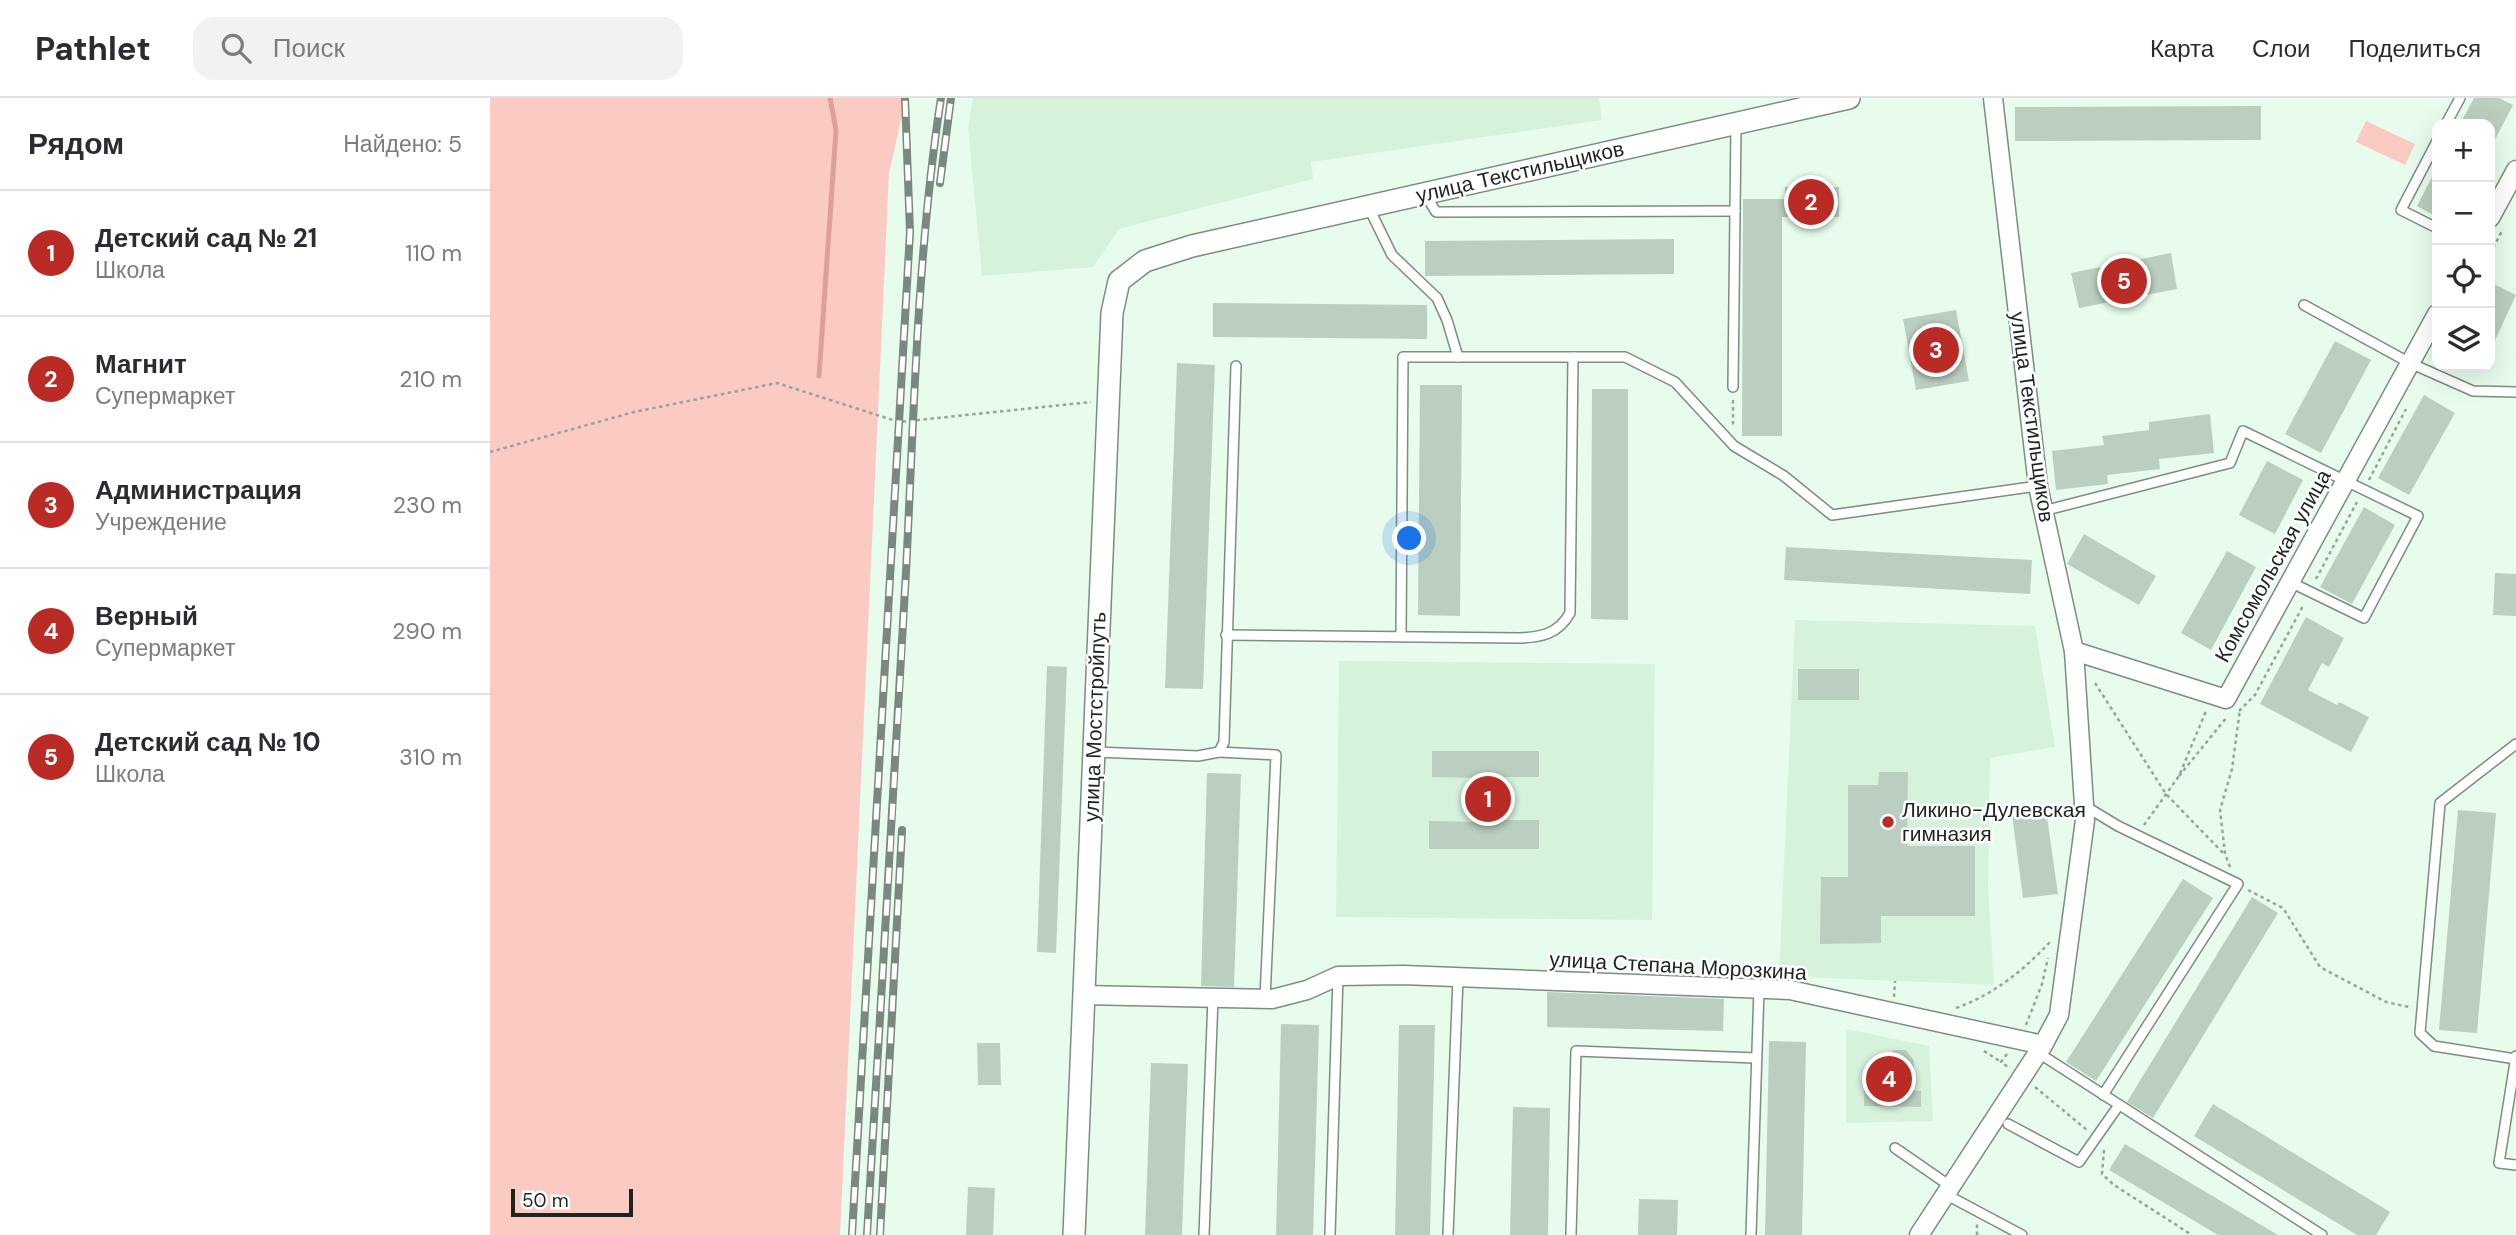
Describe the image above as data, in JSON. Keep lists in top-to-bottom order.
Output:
{
  "streets": {
    "street": [
      "улица Текстильщиков",
      "Комсомольская улица",
      "улица Мостстройпуть",
      "улица Степана Морозкина"
    ]
  },
  "crossings": [
    ["улица Текстильщиков", "улица Мостстройпуть"],
    ["улица Текстильщиков", "улица Степана Морозкина"],
    ["улица Мостстройпуть", "улица Степана Морозкина"]
  ],
  "places": ["Ликино-Дулевская гимназия"],
  "scale_bar": "50 m",
  "page": {
    "header": "Pathlet",
    "search": "Поиск",
    "nav": ["Карта", "Слои", "Поделиться"],
    "heading": ["Рядом", "Найдено: 5"],
    "map_buttons": ["+", "−"],
    "pins": [
      "2",
      "5",
      "3",
      "1",
      "4"
    ],
    "list": [
      {
        "mark": "1",
        "name": "Детский сад № 21",
        "note": "Школа",
        "value": "110 m"
      },
      {
        "mark": "2",
        "name": "Магнит",
        "note": "Супермаркет",
        "value": "210 m"
      },
      {
        "mark": "3",
        "name": "Администрация",
        "note": "Учреждение",
        "value": "230 m"
      },
      {
        "mark": "4",
        "name": "Верный",
        "note": "Супермаркет",
        "value": "290 m"
      },
      {
        "mark": "5",
        "name": "Детский сад № 10",
        "note": "Школа",
        "value": "310 m"
      }
    ],
    "scale": "50 m"
  }
}
